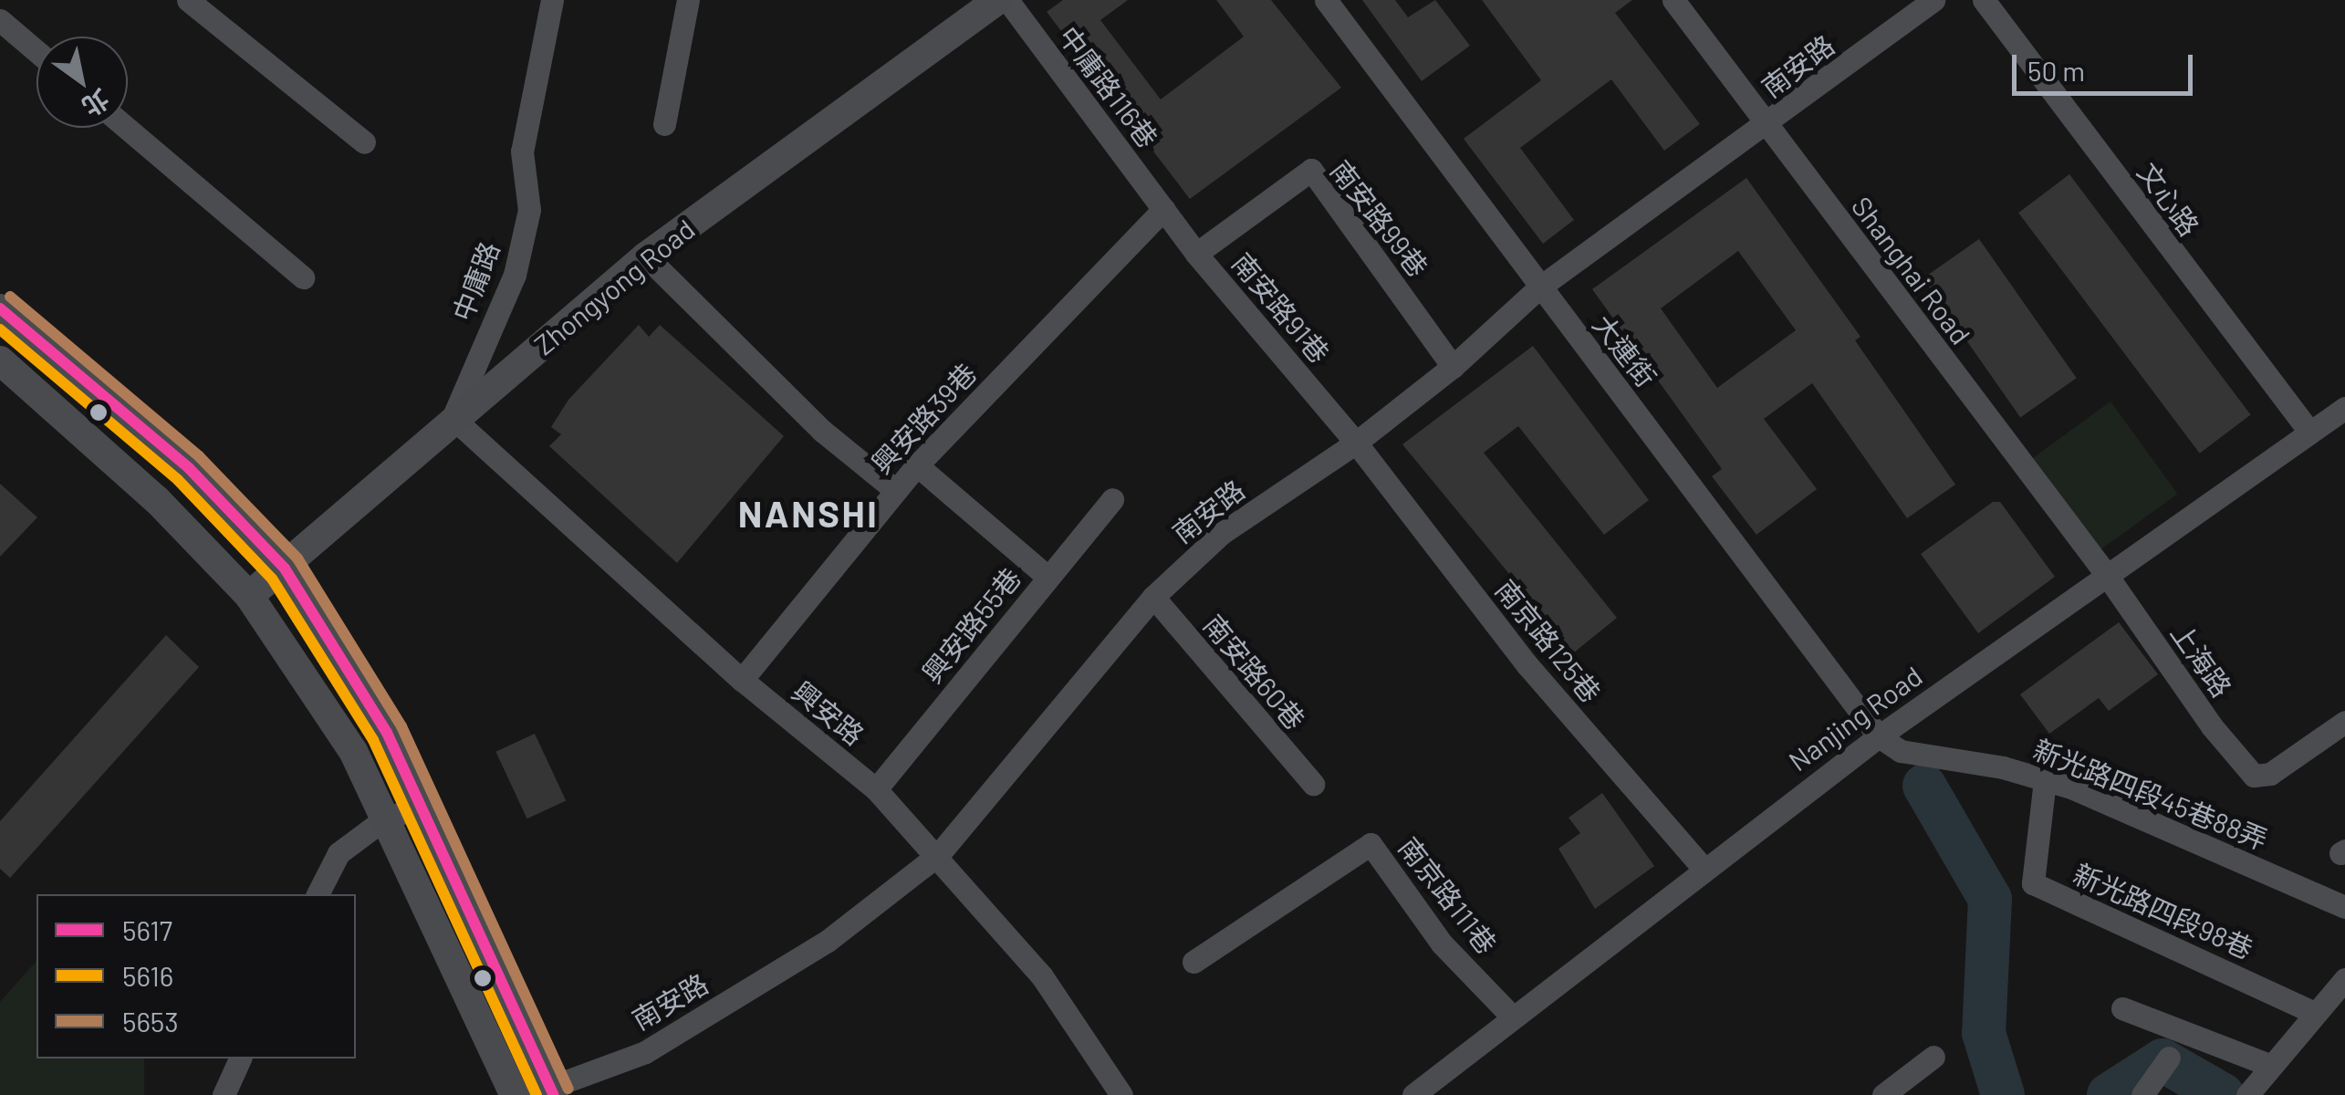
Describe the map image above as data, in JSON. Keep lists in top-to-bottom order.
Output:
{
  "streets": {
    "main road": ["Zhongyong Road"],
    "street": [
      "南安路",
      "中庸路116巷",
      "文心路",
      "南安路99巷",
      "Shanghai Road",
      "中庸路",
      "南安路91巷",
      "大連街",
      "興安路39巷",
      "興安路55巷",
      "南京路125巷",
      "上海路",
      "南安路60巷",
      "興安路",
      "Nanjing Road",
      "新光路四段45巷88弄",
      "南京路111巷",
      "新光路四段98巷"
    ]
  },
  "crossings": [
    ["南安路", "南安路99巷"],
    ["南安路", "Shanghai Road"],
    ["南安路", "南安路91巷"],
    ["南安路", "大連街"],
    ["南安路", "南京路125巷"],
    ["南安路", "南安路60巷"],
    ["南安路", "興安路"],
    ["中庸路116巷", "南安路91巷"],
    ["中庸路116巷", "興安路39巷"],
    ["文心路", "Nanjing Road"],
    ["南安路99巷", "南安路91巷"],
    ["Shanghai Road", "上海路"],
    ["Shanghai Road", "Nanjing Road"],
    ["中庸路", "Zhongyong Road"],
    ["中庸路", "興安路"],
    ["Zhongyong Road", "興安路"],
    ["南安路91巷", "興安路39巷"],
    ["南安路91巷", "南京路125巷"],
    ["大連街", "Nanjing Road"],
    ["大連街", "新光路四段45巷88弄"],
    ["興安路39巷", "興安路"],
    ["興安路55巷", "興安路"],
    ["南京路125巷", "Nanjing Road"],
    ["上海路", "Nanjing Road"],
    ["Nanjing Road", "新光路四段45巷88弄"],
    ["Nanjing Road", "南京路111巷"],
    ["新光路四段45巷88弄", "新光路四段98巷"]
  ],
  "districts": ["NANSHI"],
  "lines": ["transit line 5653", "transit line 5617", "transit line 5616"],
  "legend": ["5617", "5616", "5653"],
  "scale_bar": "50 m",
  "north": "bottom right"
}
